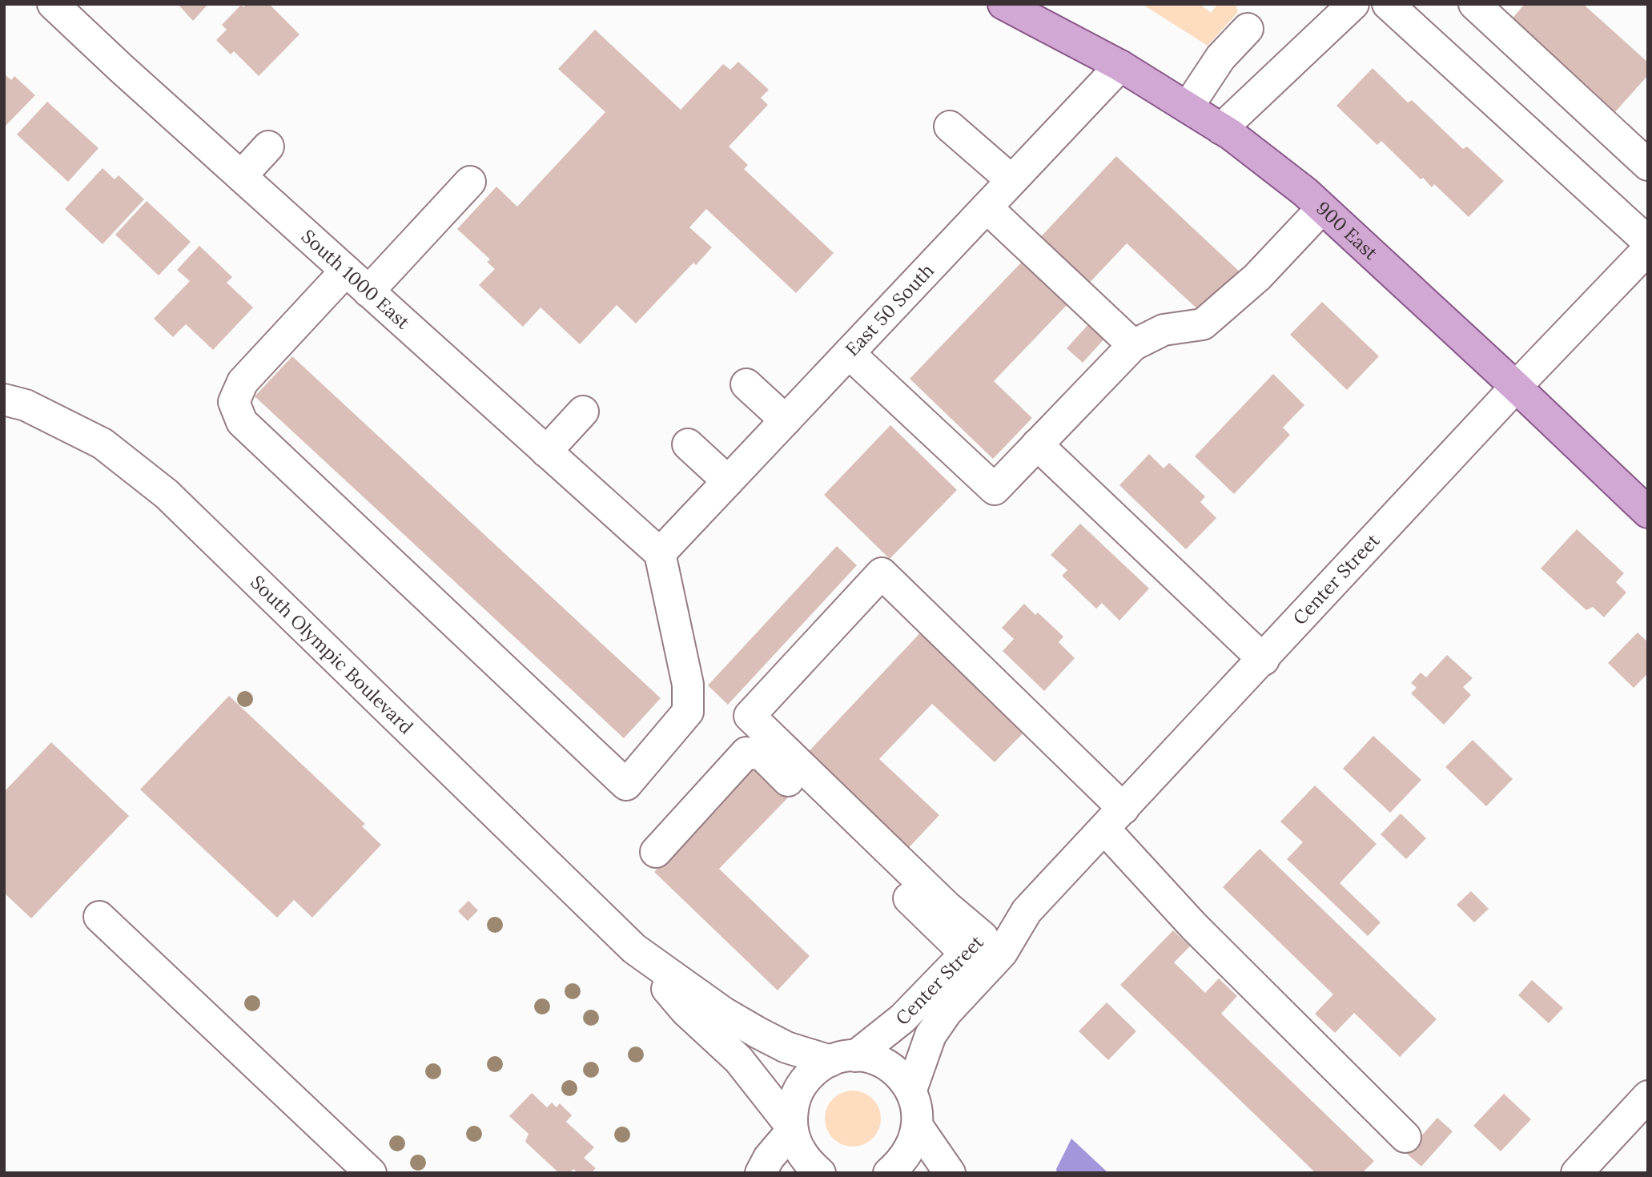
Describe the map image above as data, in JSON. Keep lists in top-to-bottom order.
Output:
{
  "streets": {
    "main road": ["900 East"],
    "street": [
      "South 1000 East",
      "East 50 South",
      "Center Street",
      "South Olympic Boulevard"
    ]
  },
  "crossings": [
    ["900 East", "East 50 South"],
    ["900 East", "Center Street"],
    ["South 1000 East", "East 50 South"],
    ["Center Street", "South Olympic Boulevard"]
  ]
}
